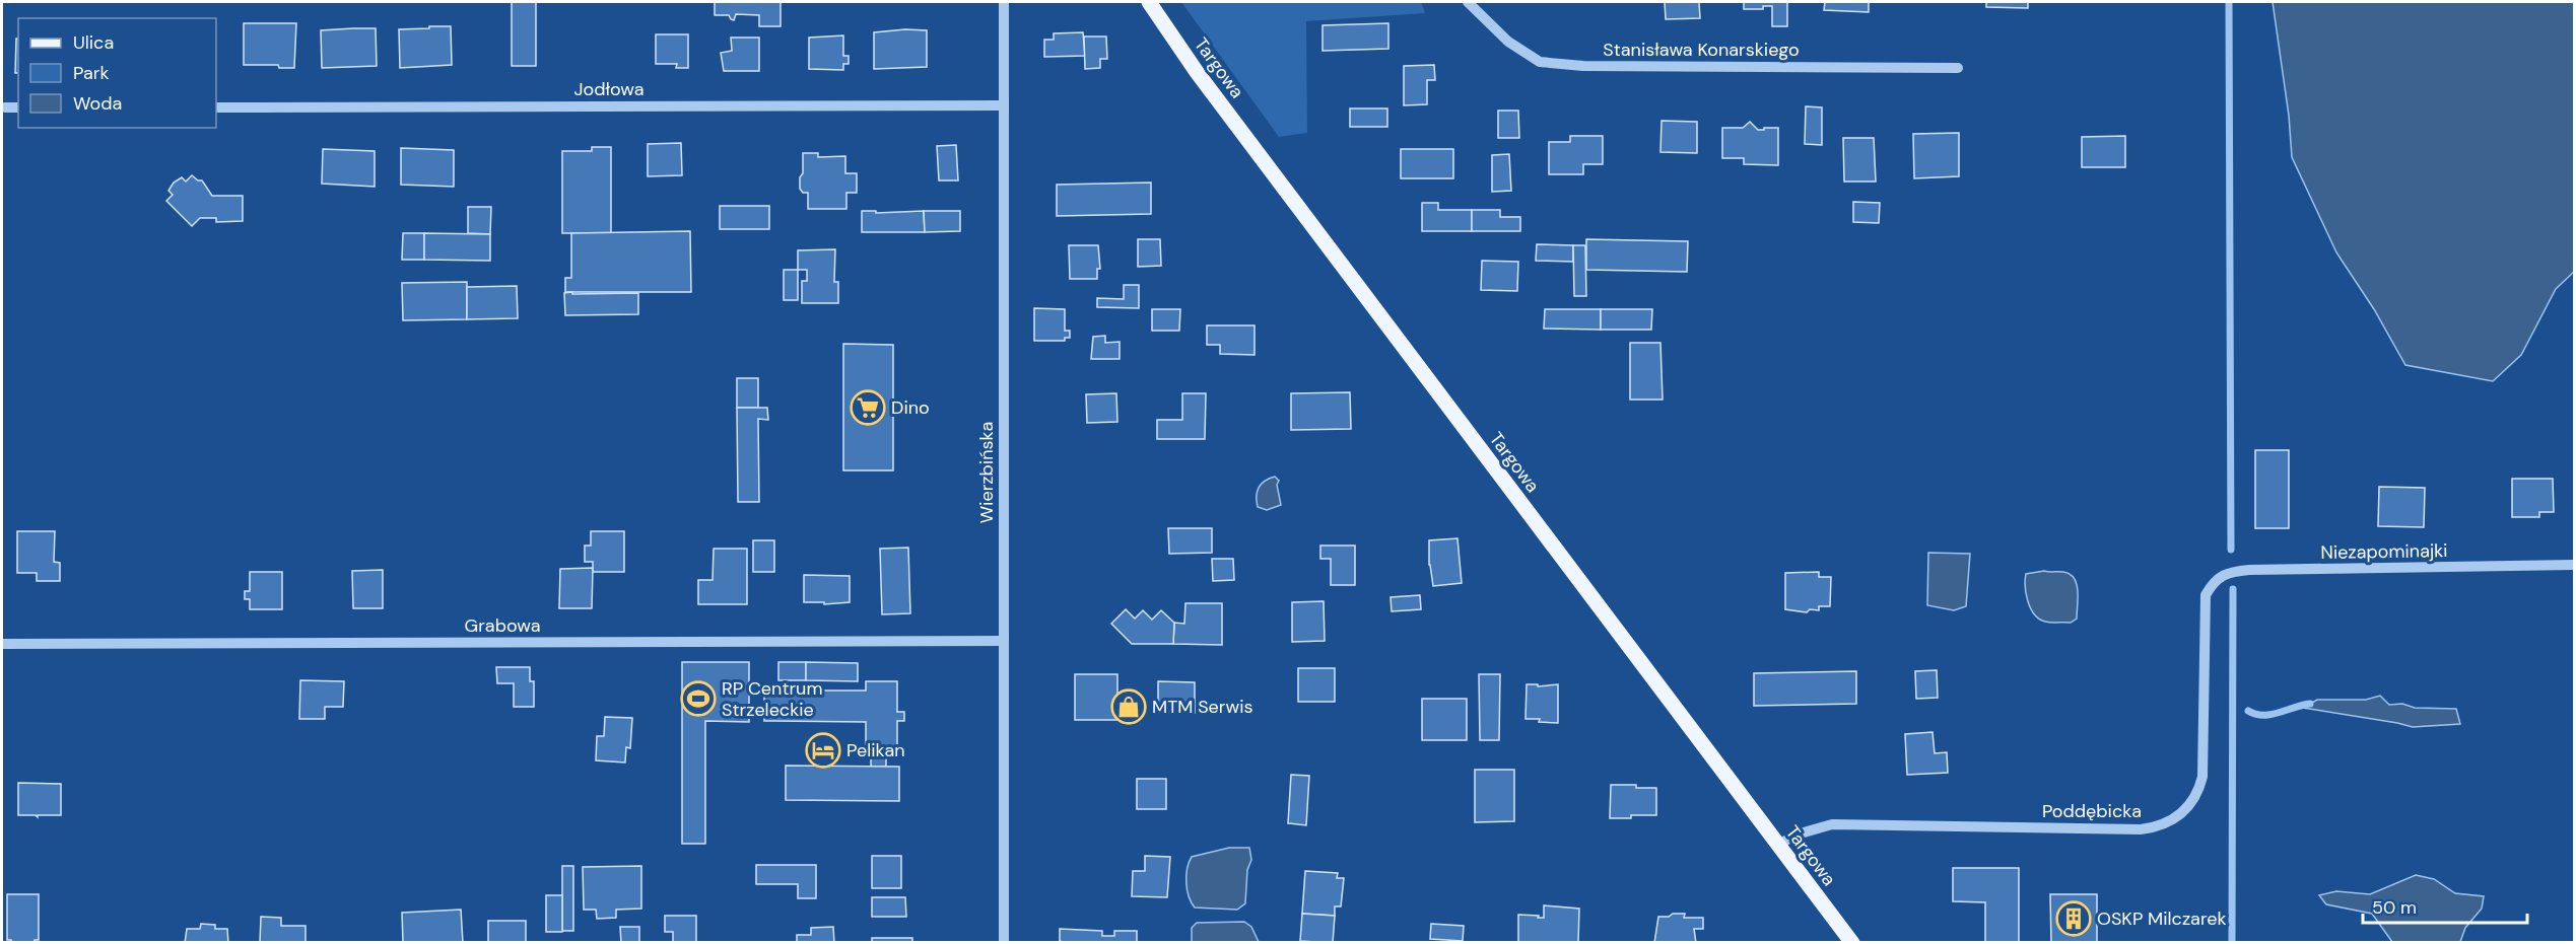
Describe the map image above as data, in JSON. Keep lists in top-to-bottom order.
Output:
{
  "streets": {
    "main road": ["Targowa"],
    "street": [
      "Stanisława Konarskiego",
      "Jodłowa",
      "Wierzbińska",
      "Niezapominajki",
      "Grabowa",
      "Poddębicka"
    ]
  },
  "crossings": [
    ["Targowa", "Poddębicka"],
    ["Jodłowa", "Wierzbińska"],
    ["Wierzbińska", "Grabowa"],
    ["Niezapominajki", "Poddębicka"]
  ],
  "places": {
    "supermarket": ["Dino"],
    "sports": ["RP Centrum Strzeleckie"],
    "shop": ["MTM Serwis"],
    "hotel": ["Pelikan"],
    "building": ["OSKP Milczarek"]
  },
  "legend": ["Ulica", "Park", "Woda"],
  "scale_bar": "50 m"
}
